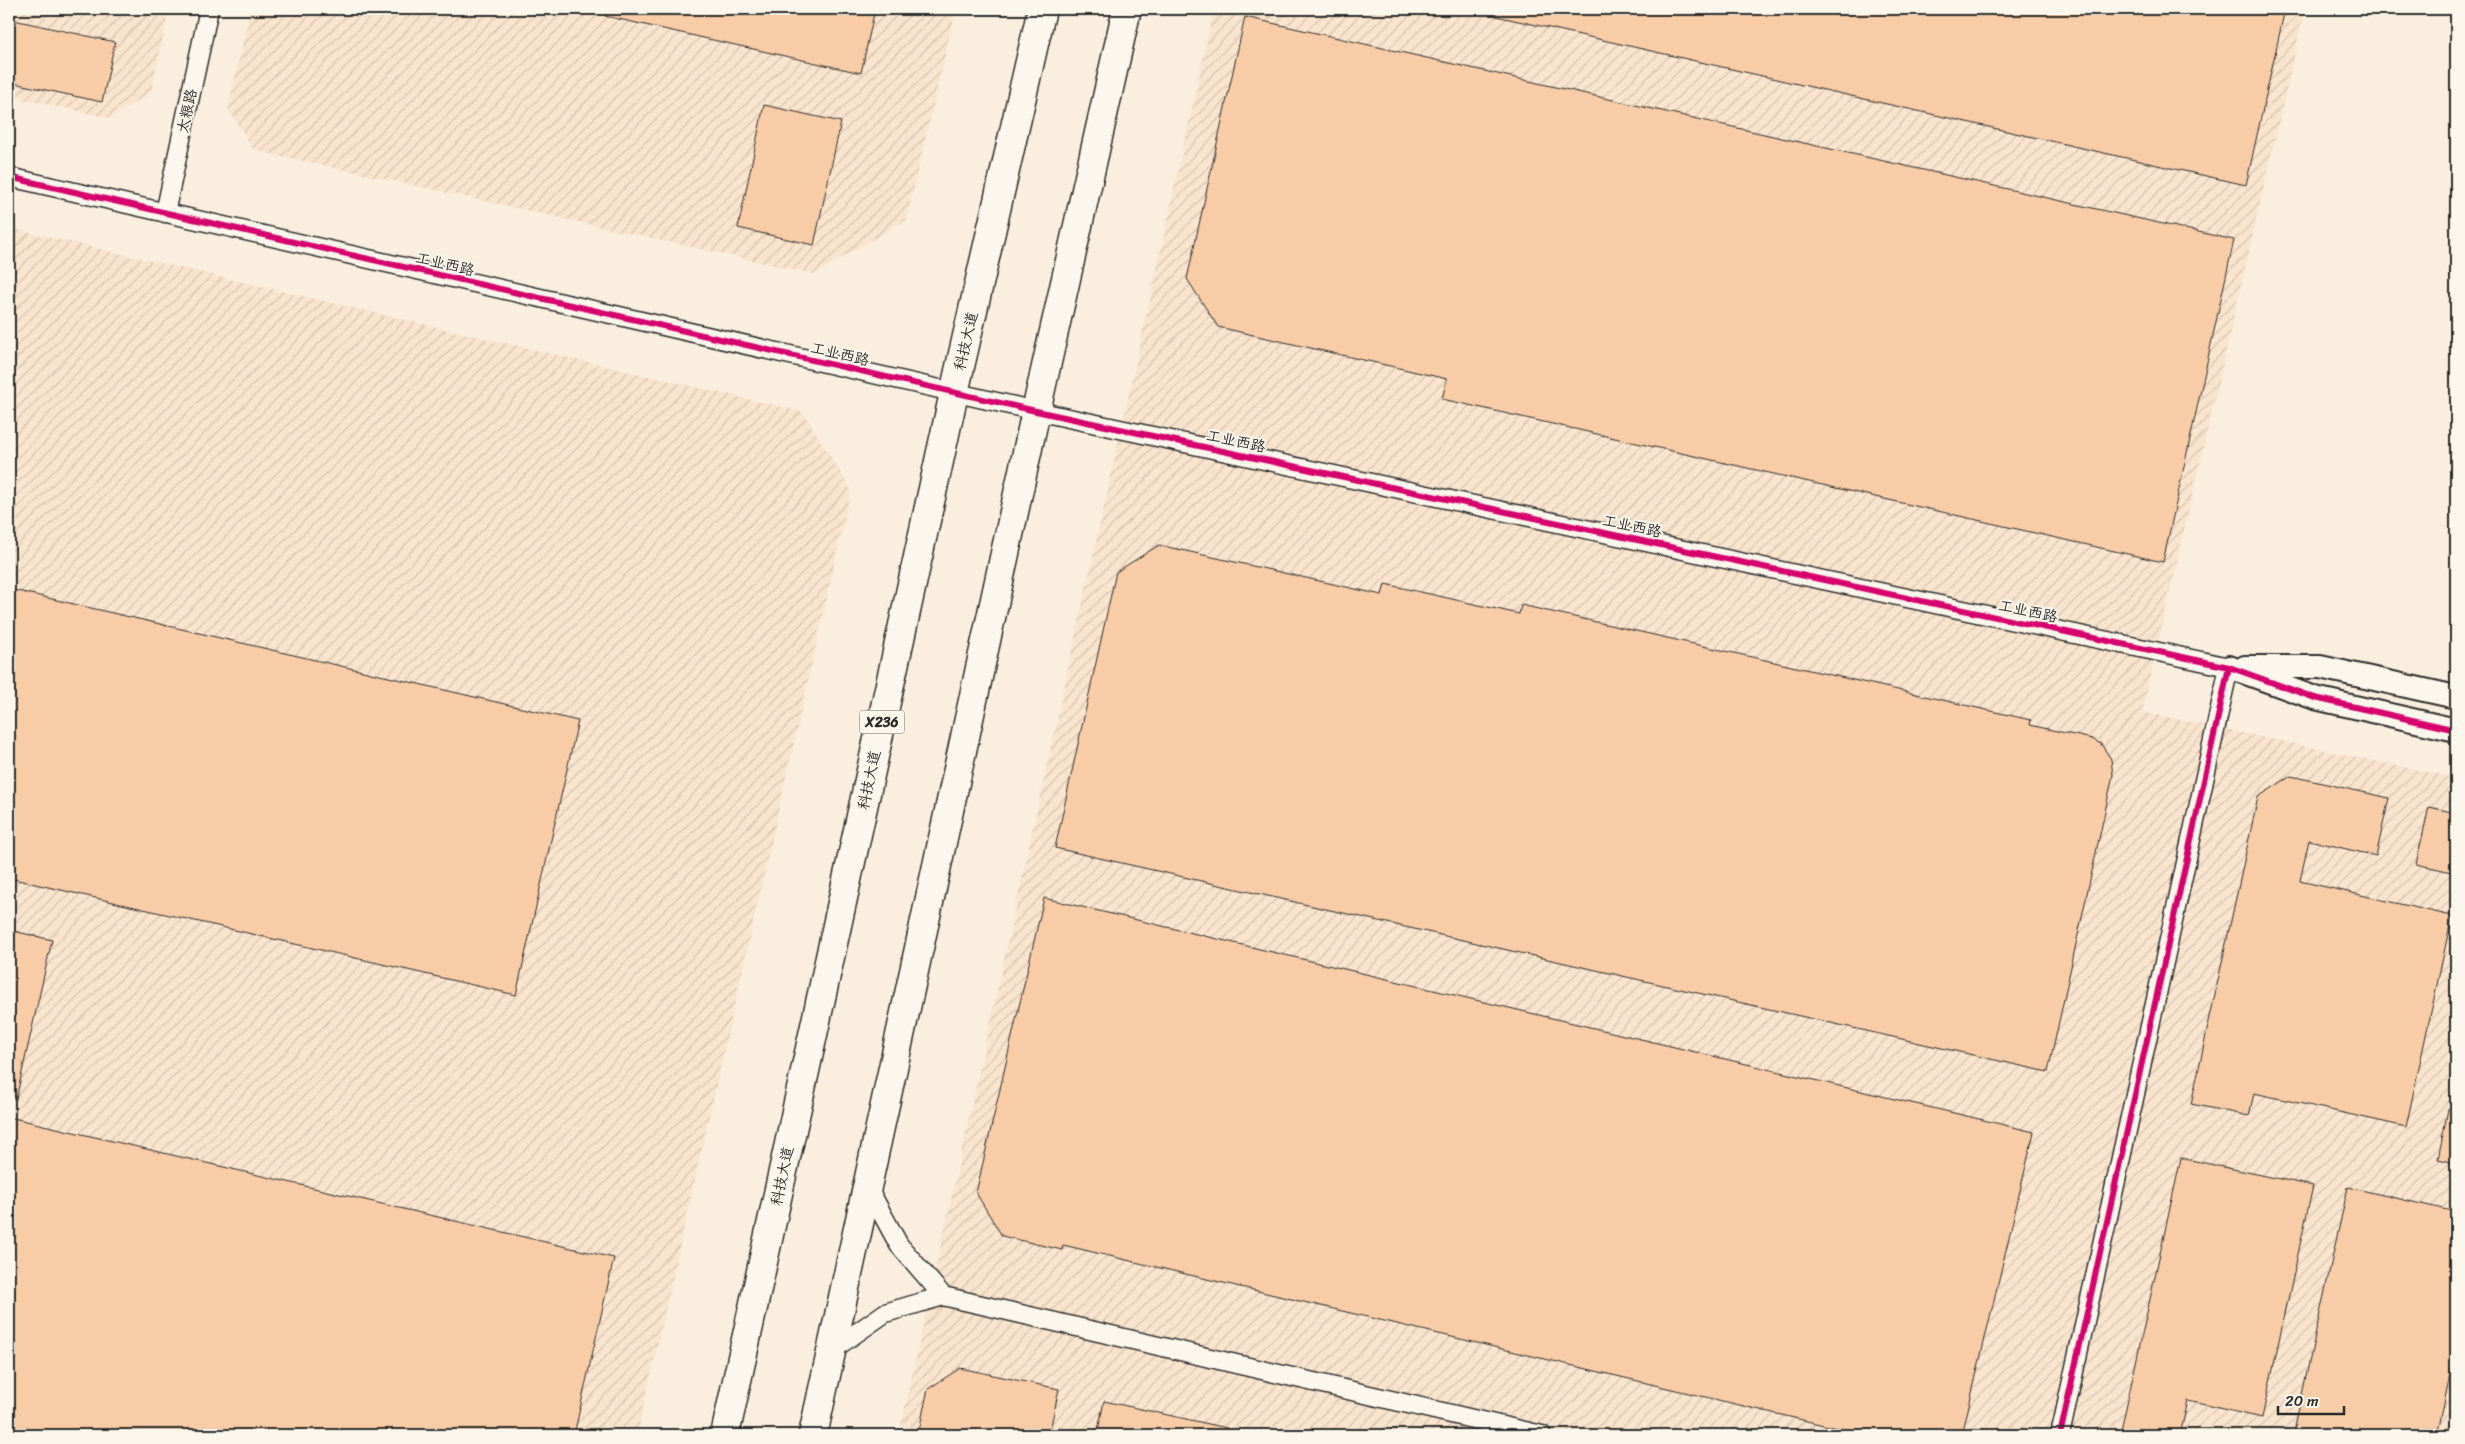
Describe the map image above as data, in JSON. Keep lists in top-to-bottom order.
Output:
{
  "streets": {
    "main road": ["科技大道", "X236"],
    "street": ["太粮路", "工业西路"]
  },
  "crossings": [
    ["太粮路", "工业西路"],
    ["工业西路", "科技大道"]
  ],
  "scale_bar": "20 m"
}
